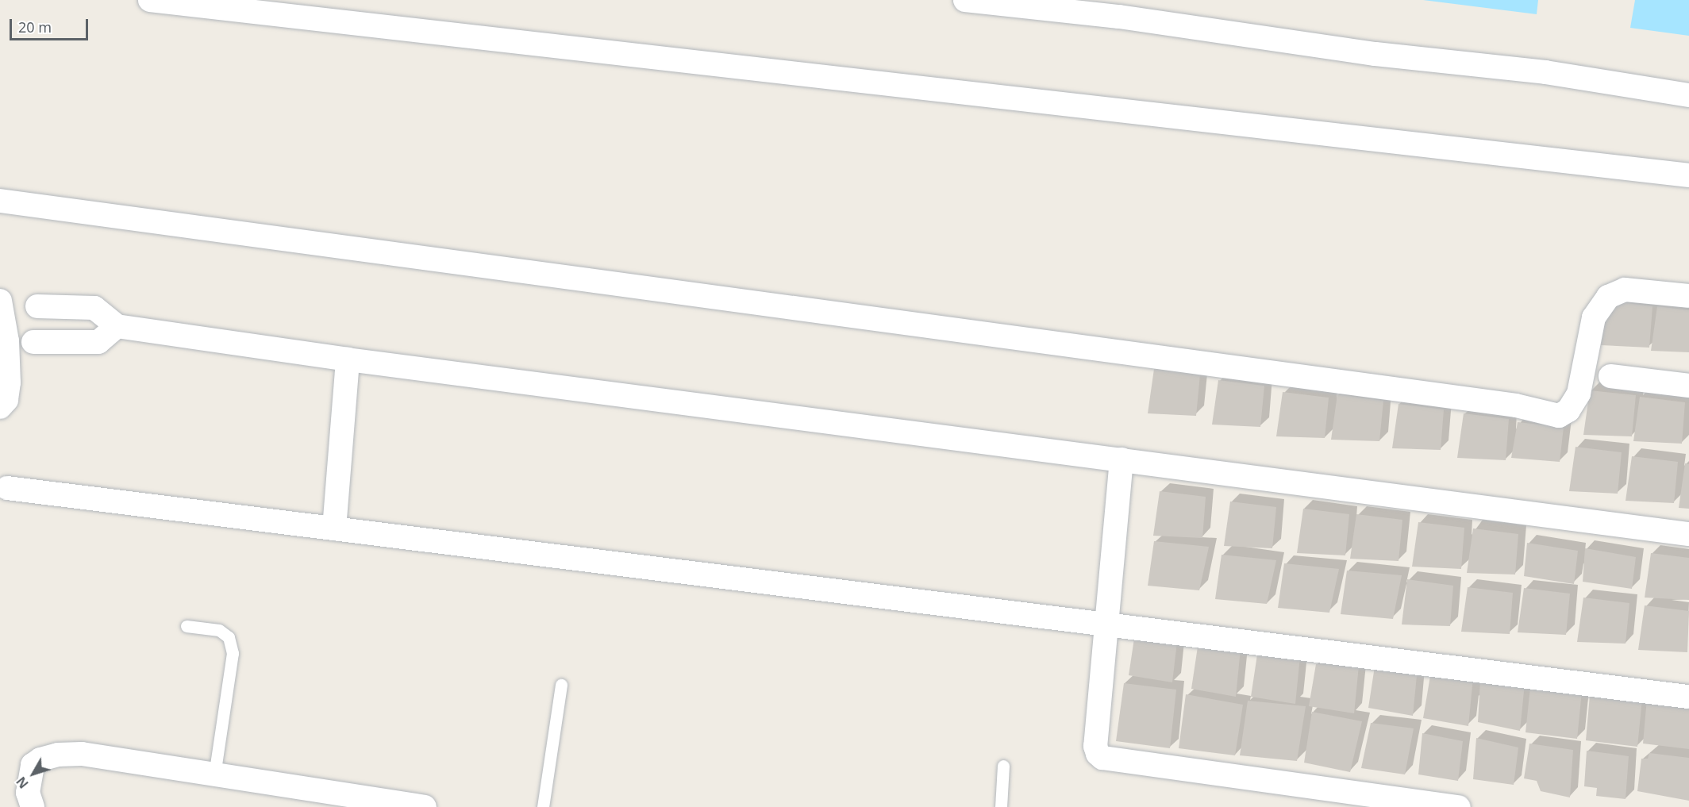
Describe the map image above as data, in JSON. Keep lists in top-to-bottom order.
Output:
{
  "scale_bar": "20 m",
  "north": "bottom left"
}
